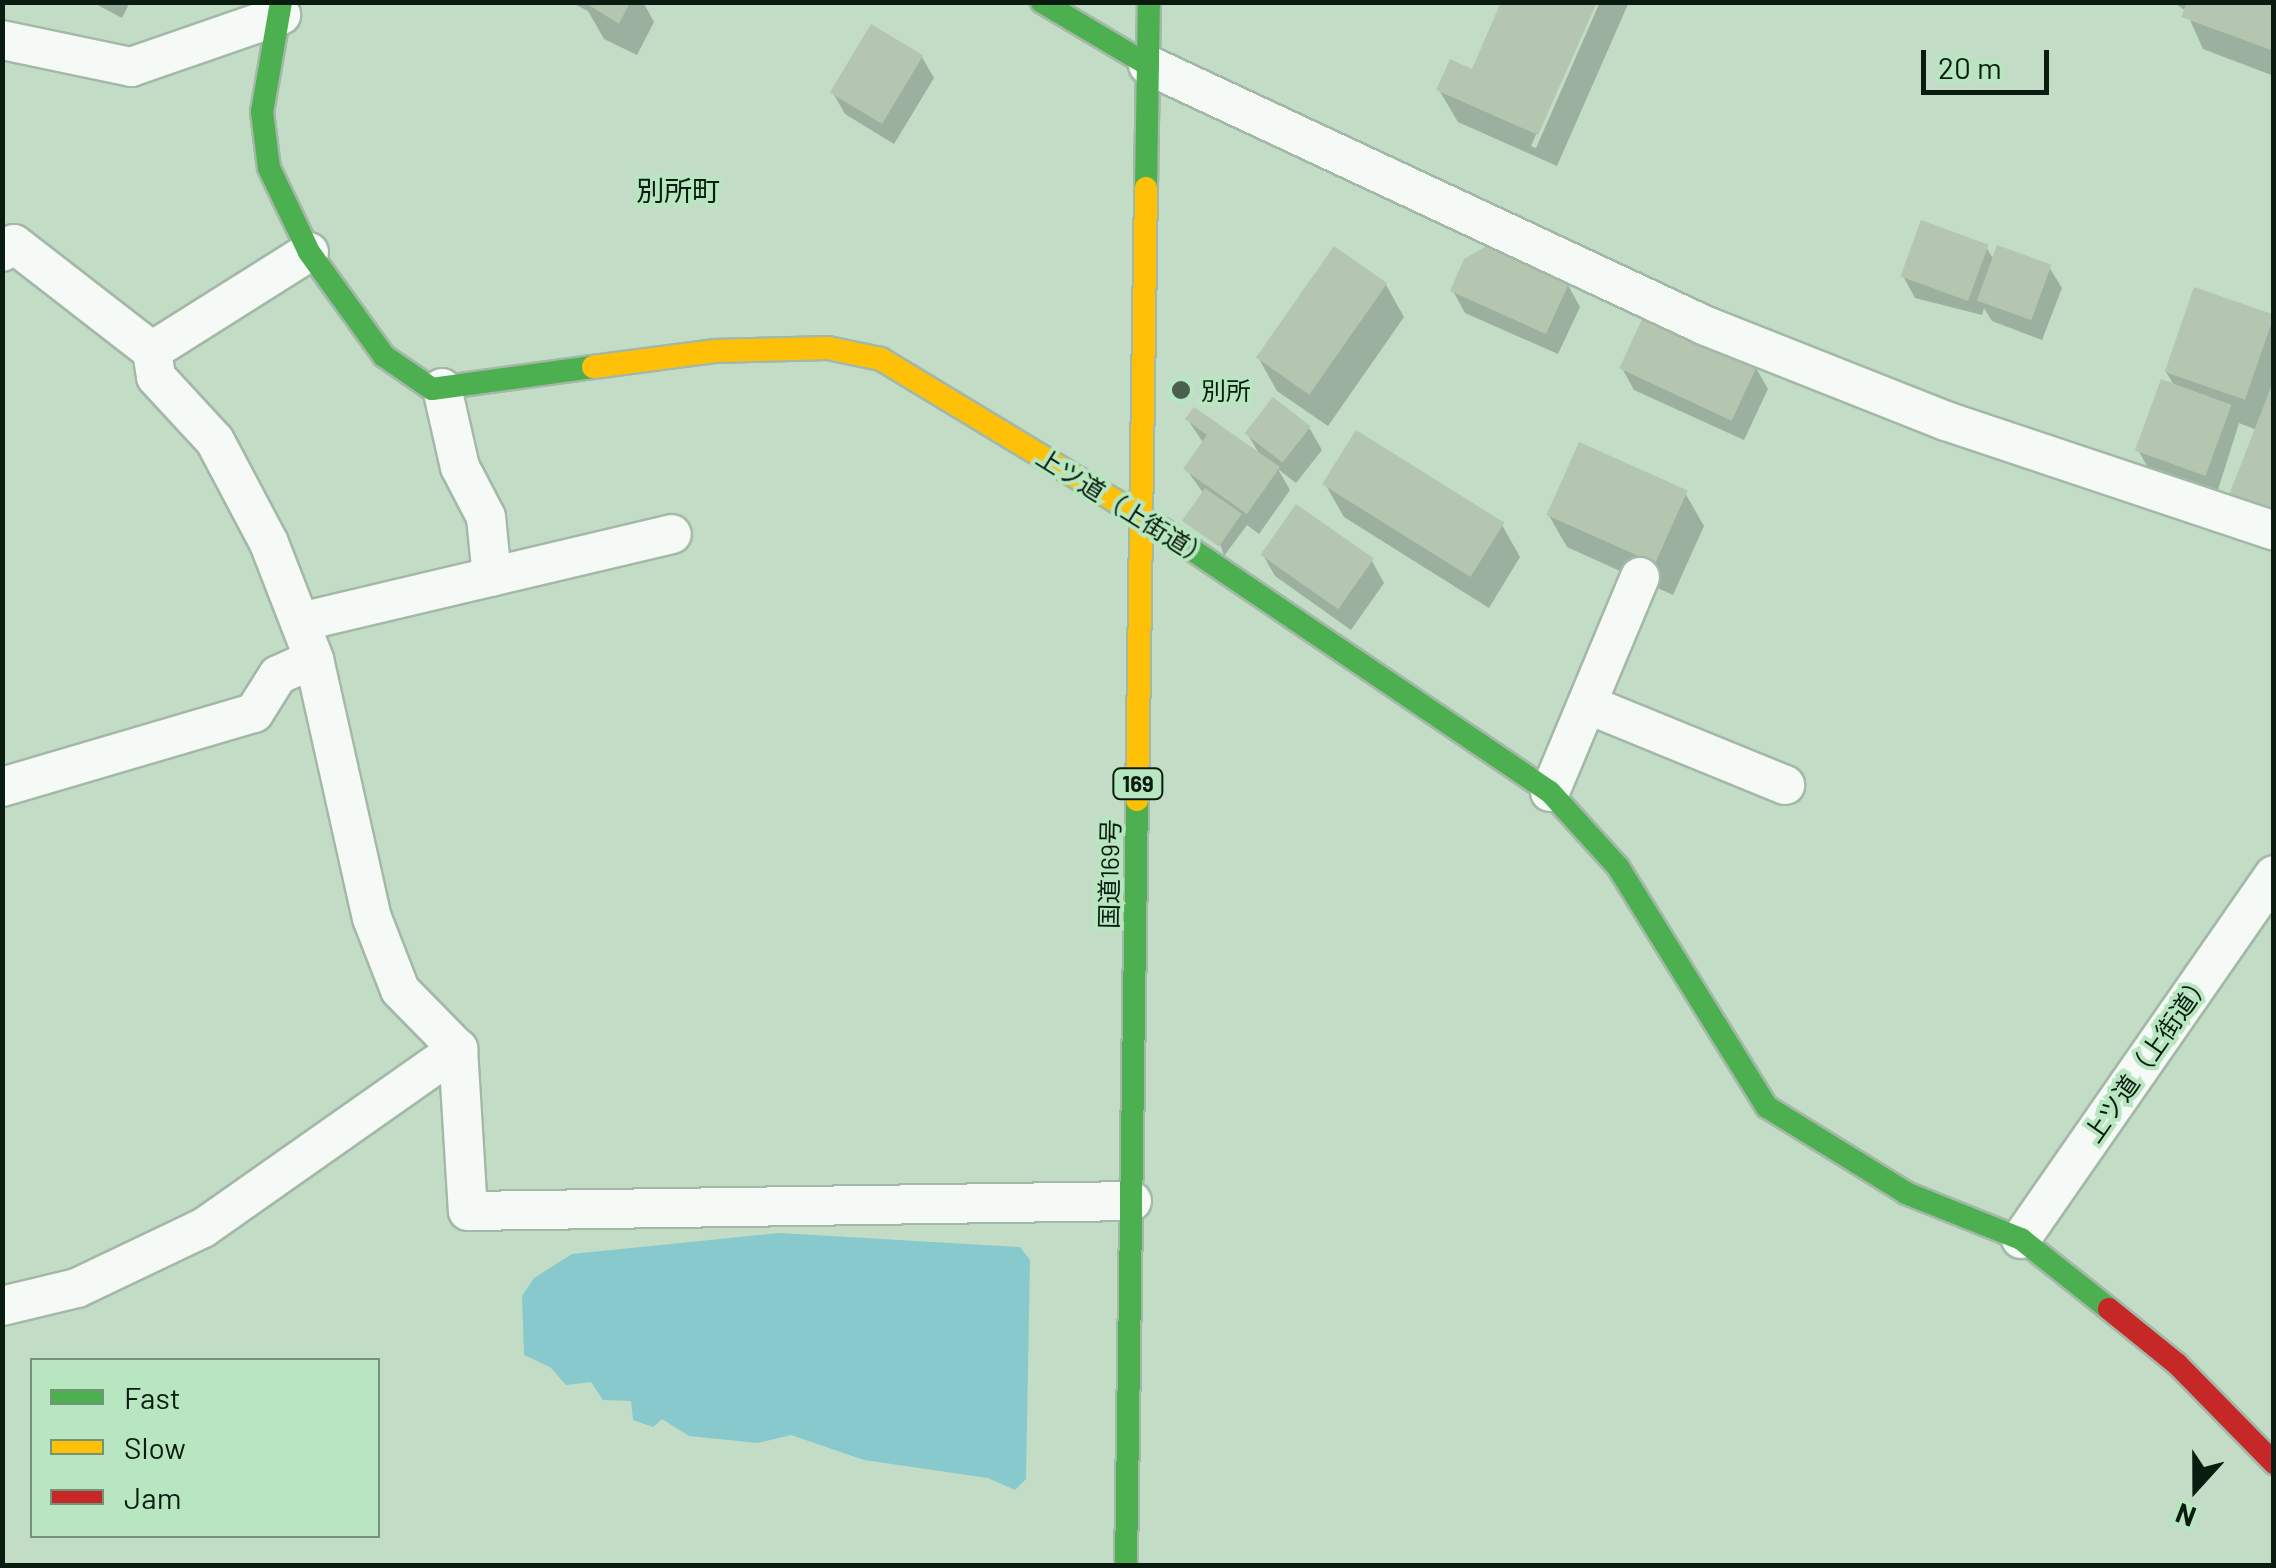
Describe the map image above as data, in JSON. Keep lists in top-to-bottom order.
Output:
{
  "streets": {
    "main road": ["上ツ道（上街道）", "169", "国道169号"]
  },
  "crossings": [
    ["上ツ道（上街道）", "国道169号"]
  ],
  "districts": ["別所町"],
  "places": ["別所"],
  "legend": ["Fast", "Slow", "Jam"],
  "scale_bar": "20 m",
  "north": "bottom"
}
